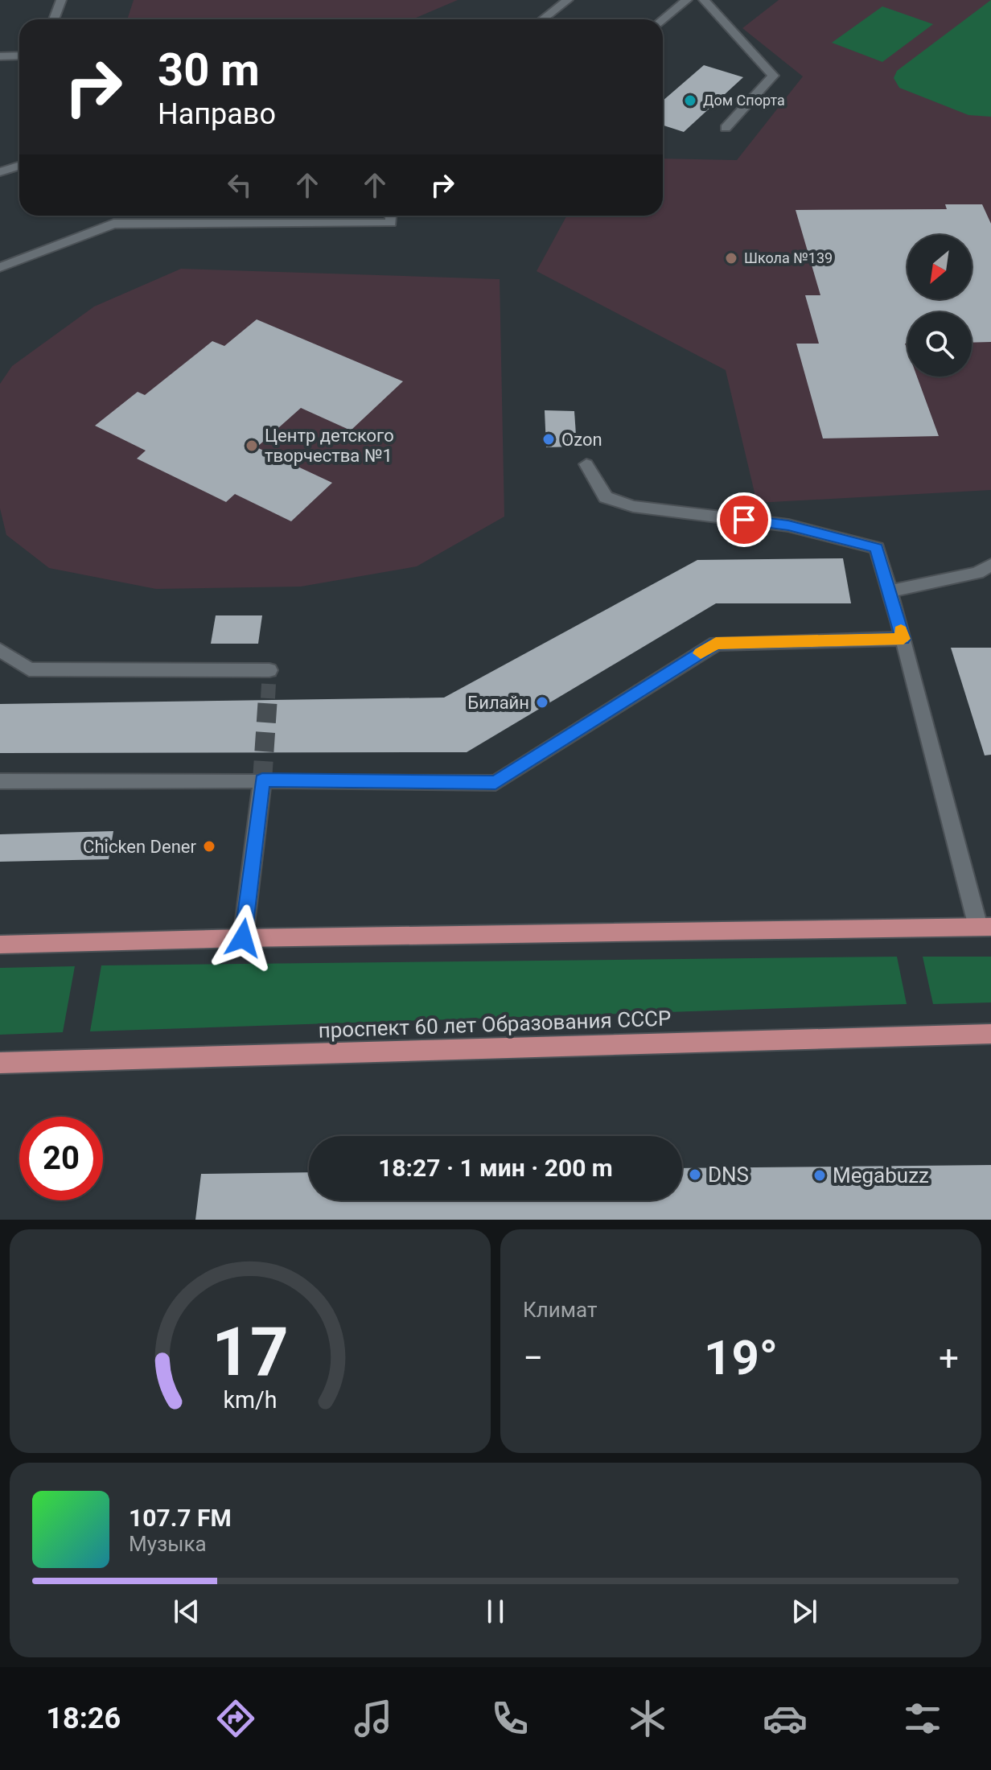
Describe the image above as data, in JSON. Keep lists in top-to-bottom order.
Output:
{
  "streets": {
    "main road": ["проспект 60 лет Образования СССР"]
  },
  "places": [
    "Дом Спорта",
    "Школа №139",
    "Ozon",
    "Центр детского творчества №1",
    "Билайн",
    "Chicken Dener",
    "DNS",
    "Megabuzz"
  ],
  "north": "bottom left",
  "page": {
    "turn": ["30 m", "Направо"],
    "limit": "20",
    "trip": "18:27 · 1 мин · 200 m",
    "tile": "Климат",
    "heat": ["−", "19°", "+"],
    "song": ["107.7 FM", "Музыка"],
    "tabs": "18:26",
    "gauge": ["17", "km/h"]
  }
}
